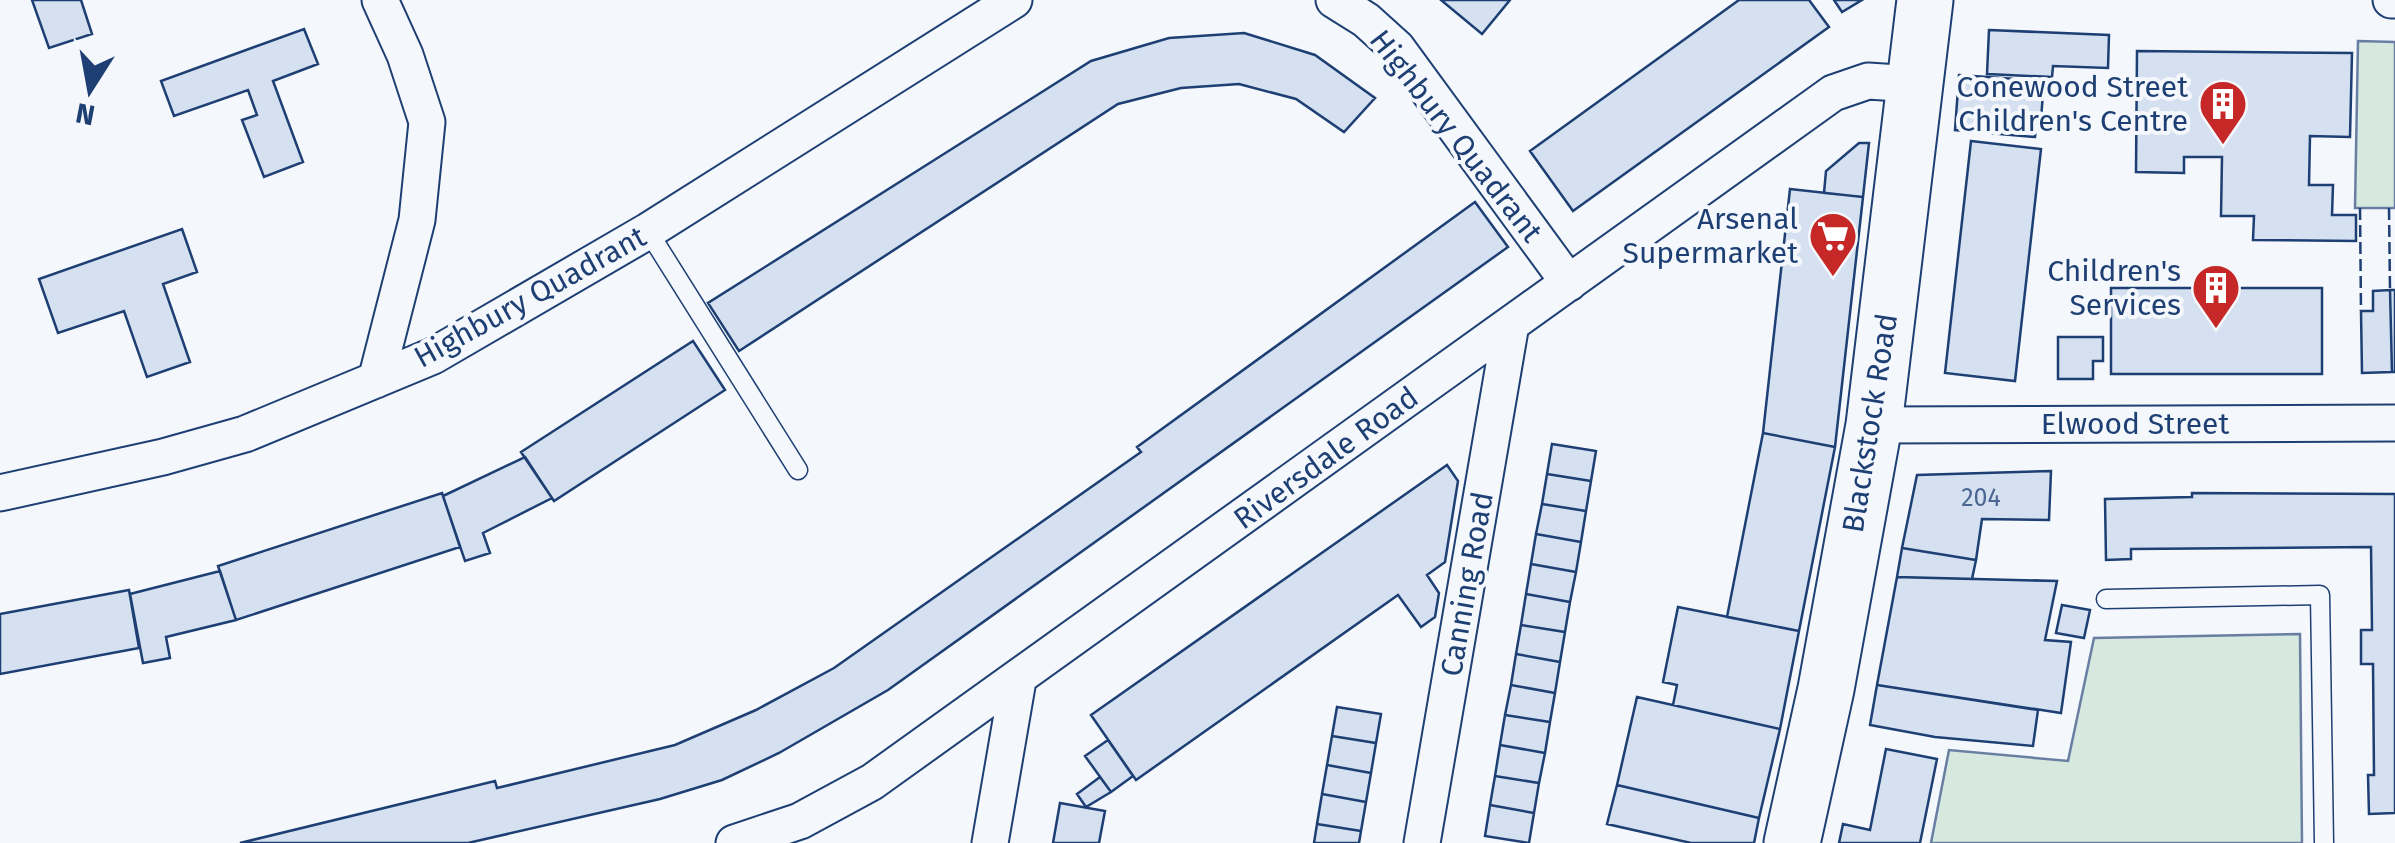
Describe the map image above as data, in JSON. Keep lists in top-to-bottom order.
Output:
{
  "streets": {
    "main road": ["Blackstock Road"],
    "street": [
      "Highbury Quadrant",
      "Elwood Street",
      "Riversdale Road",
      "Canning Road"
    ]
  },
  "crossings": [
    ["Highbury Quadrant", "Riversdale Road"],
    ["Blackstock Road", "Elwood Street"],
    ["Blackstock Road", "Riversdale Road"],
    ["Riversdale Road", "Canning Road"]
  ],
  "places": {
    "building": ["Conewood Street Children's Centre", "Children's Services"],
    "supermarket": ["Arsenal Supermarket"]
  },
  "house_numbers": ["204"],
  "north": "bottom"
}
